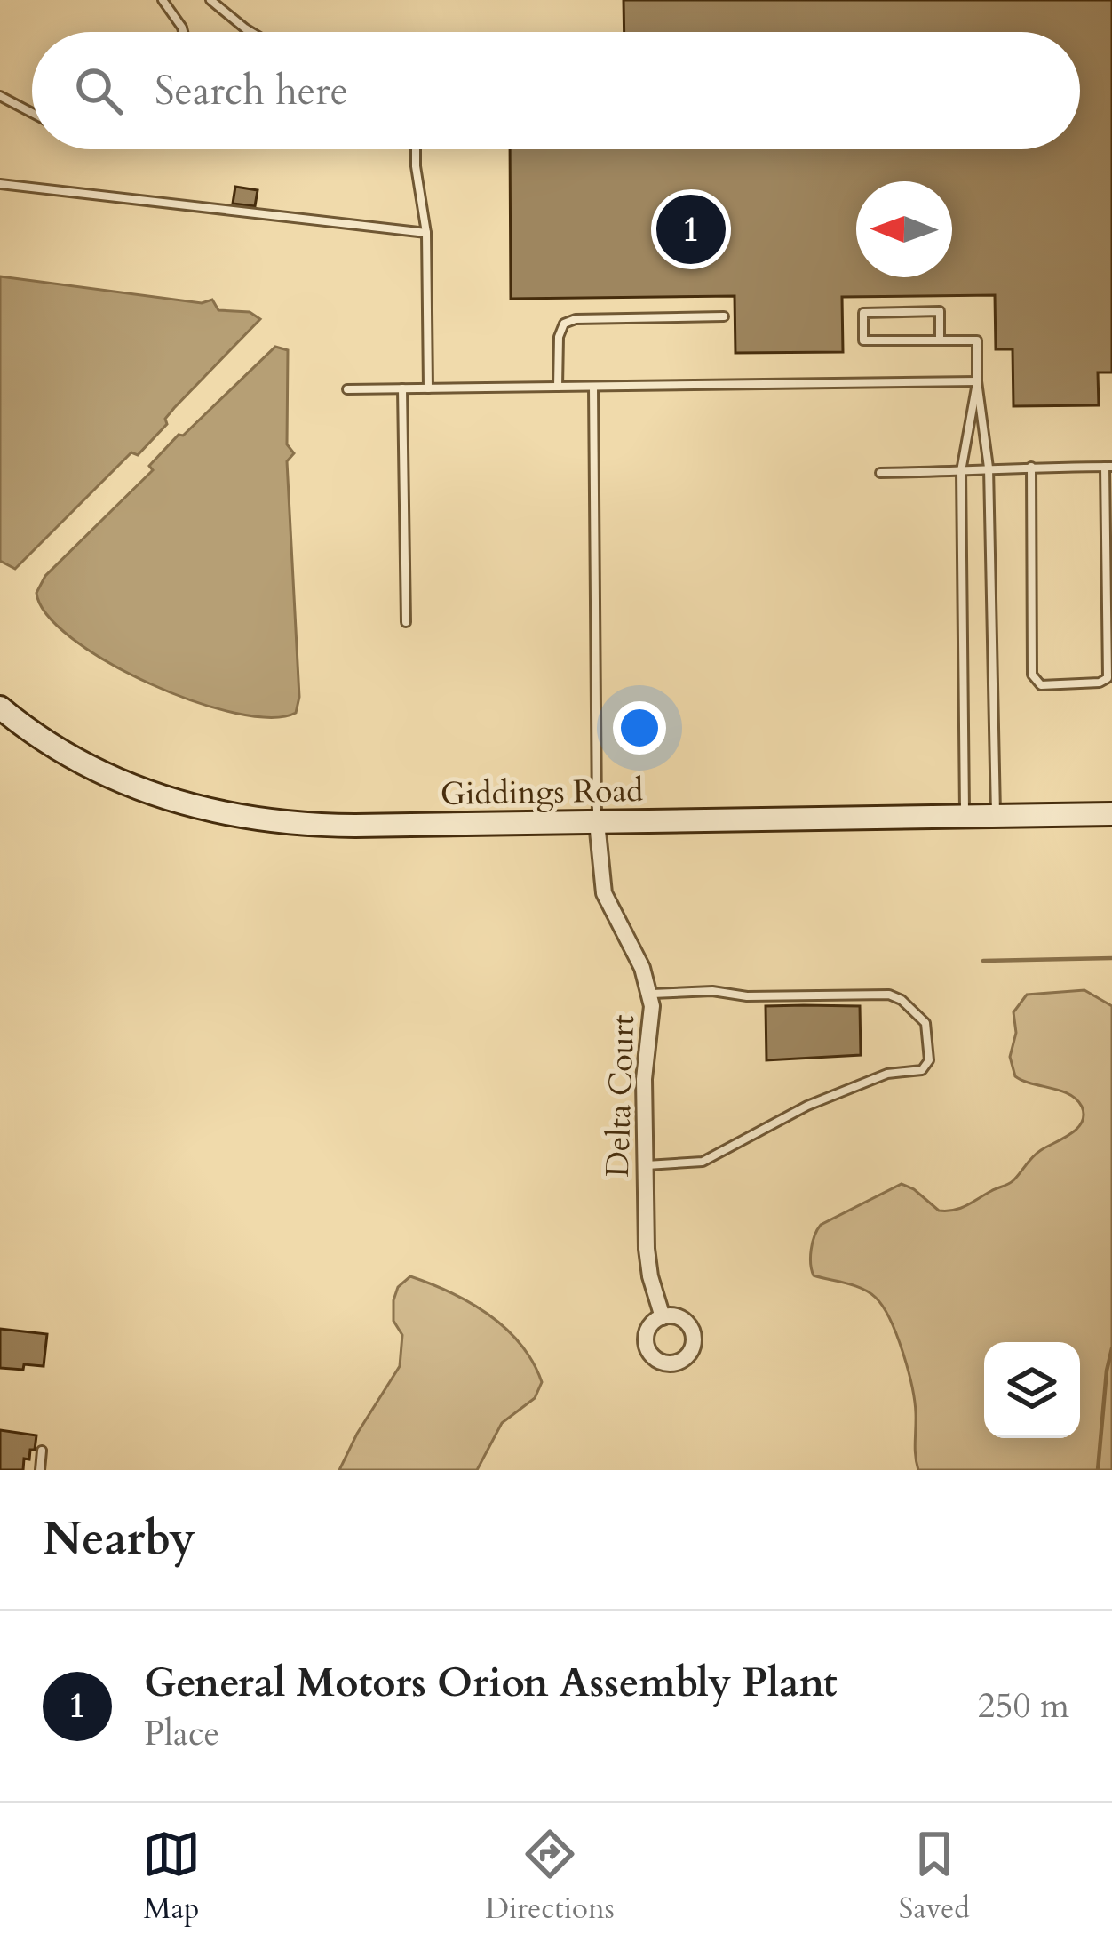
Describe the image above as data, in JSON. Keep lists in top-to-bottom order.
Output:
{
  "streets": {
    "main road": ["Giddings Road"],
    "street": ["Delta Court"]
  },
  "crossings": [
    ["Giddings Road", "Delta Court"]
  ],
  "north": "left",
  "page": {
    "search": "Search here",
    "pins": "1",
    "heading": "Nearby",
    "list": [
      {
        "mark": "1",
        "name": "General Motors Orion Assembly Plant",
        "note": "Place",
        "value": "250 m"
      }
    ],
    "nav": ["Map", "Directions", "Saved"]
  }
}
